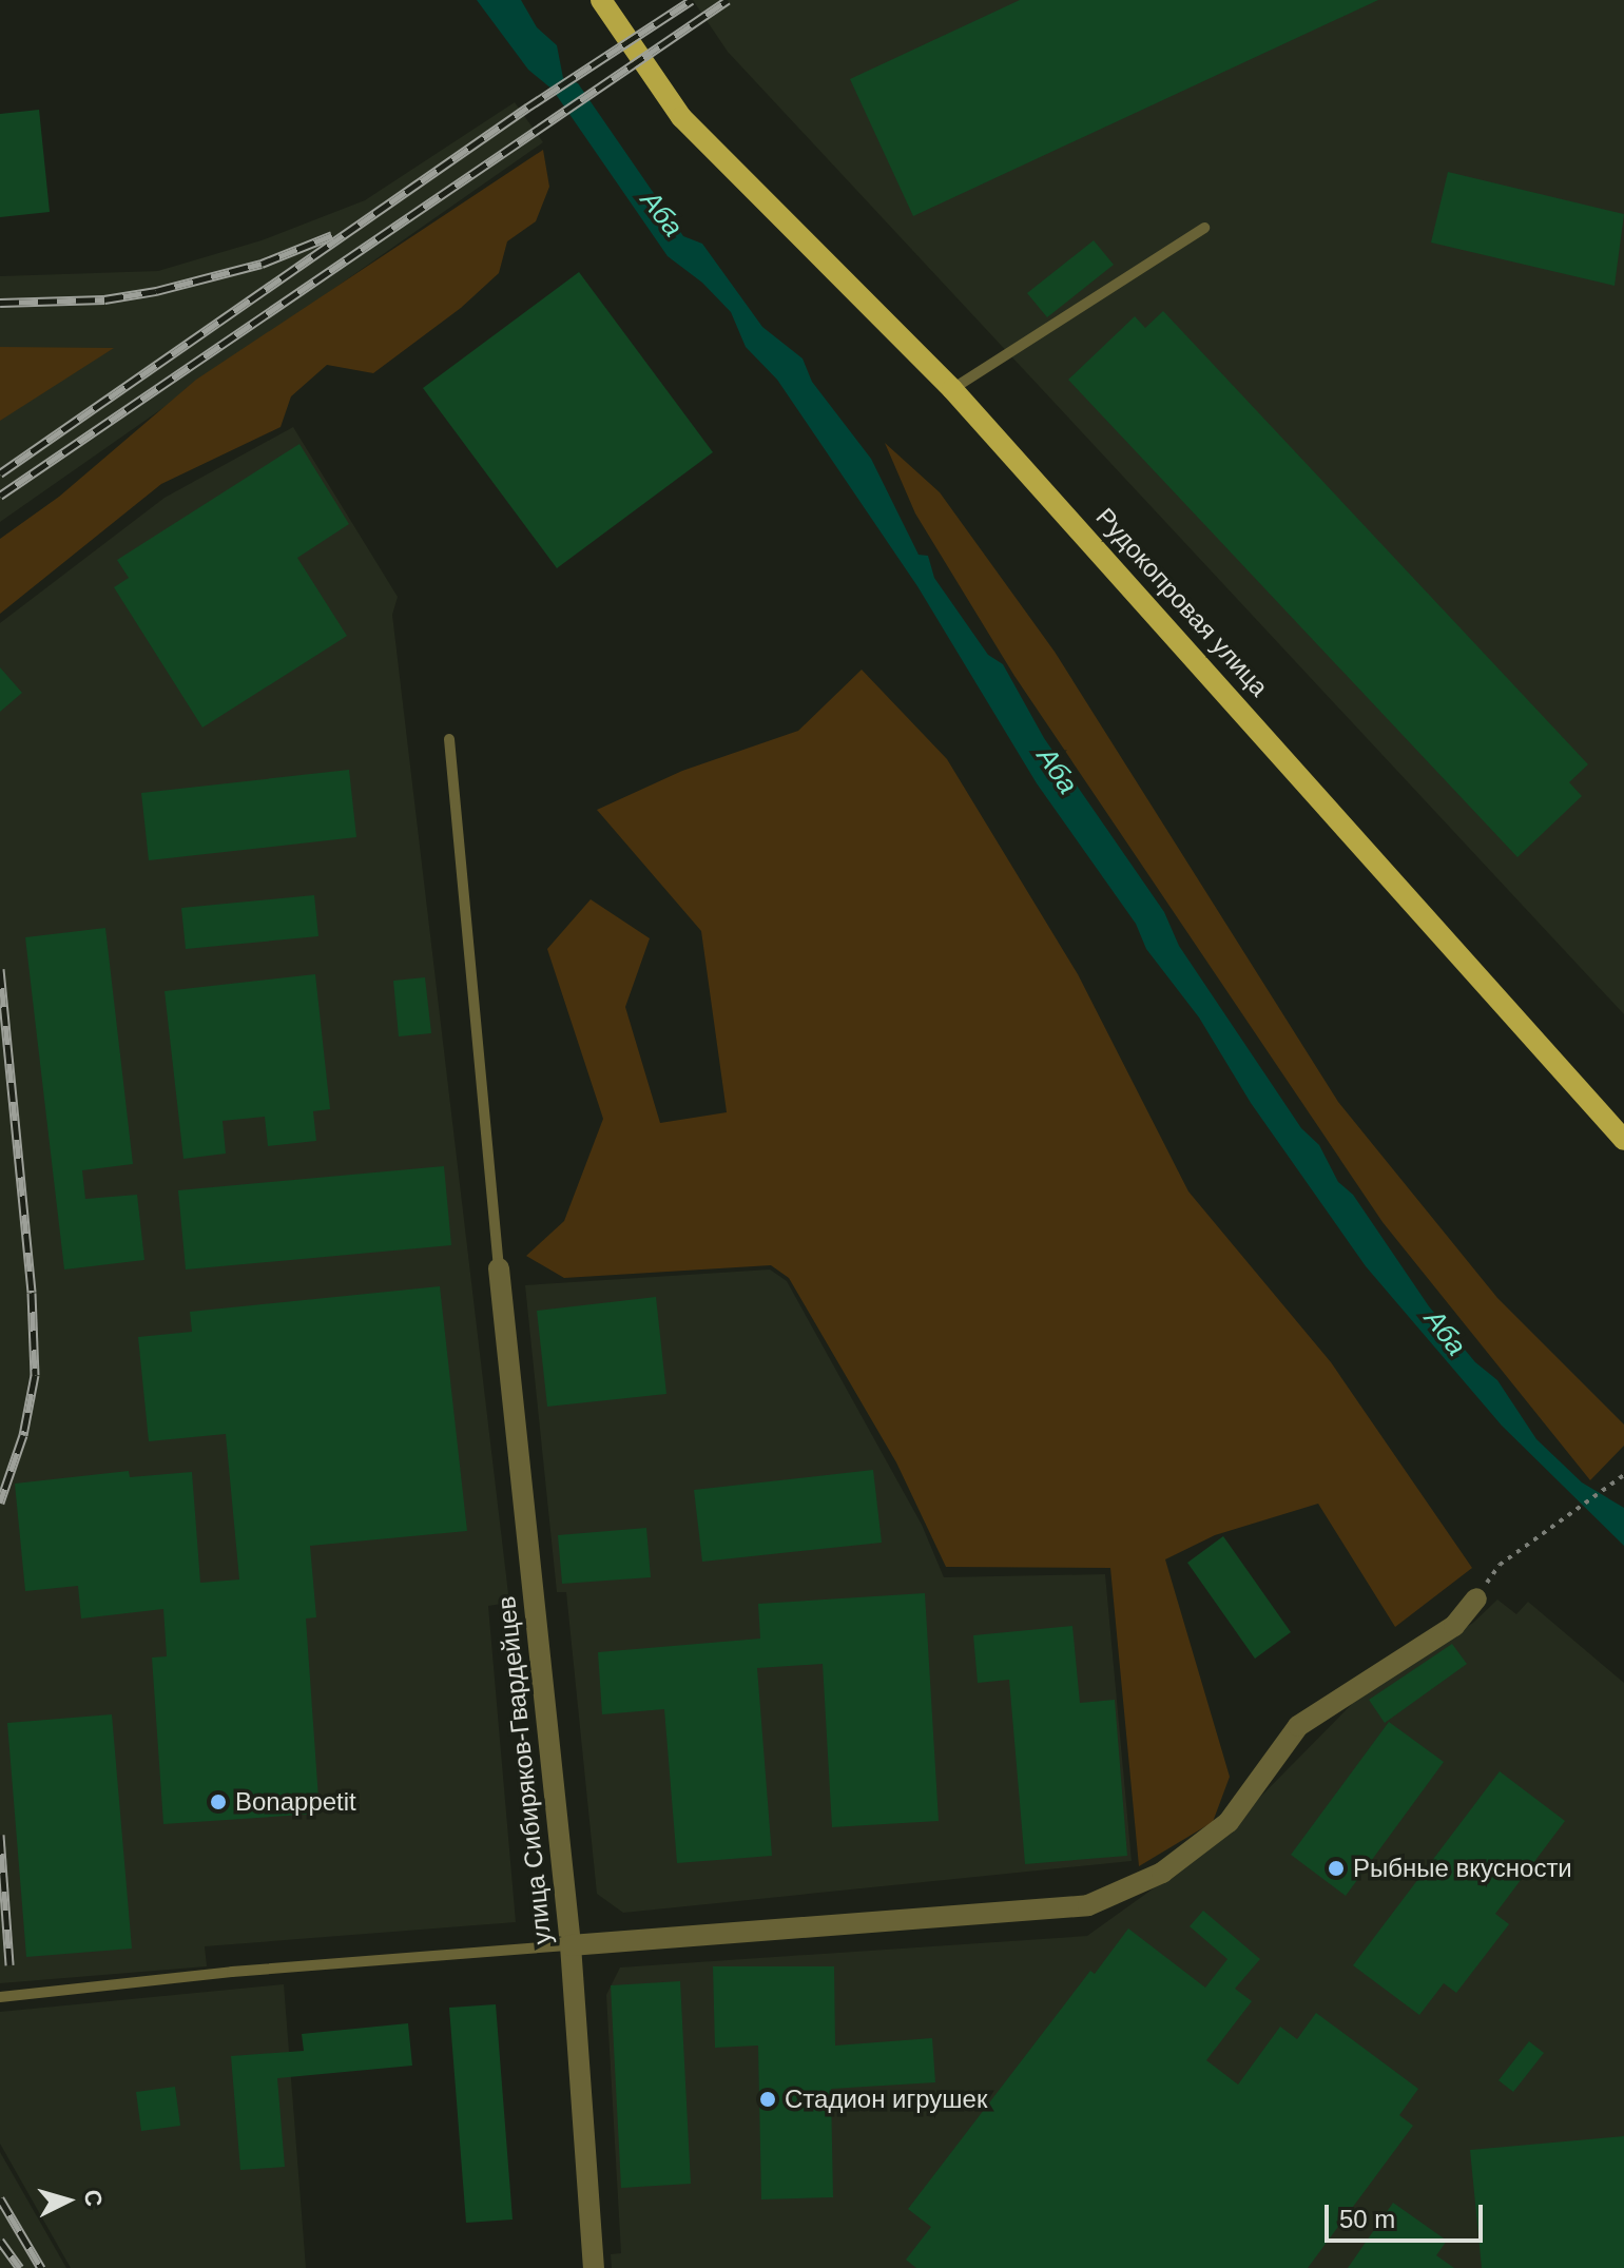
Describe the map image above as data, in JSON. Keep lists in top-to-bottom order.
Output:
{
  "streets": {
    "main road": ["Рудокопровая улица"],
    "street": ["улица Сибиряков-Гвардейцев"]
  },
  "water": ["Аба"],
  "places": ["Bonappetit", "Рыбные вкусности", "Стадион игрушек"],
  "scale_bar": "50 m",
  "north": "right"
}
